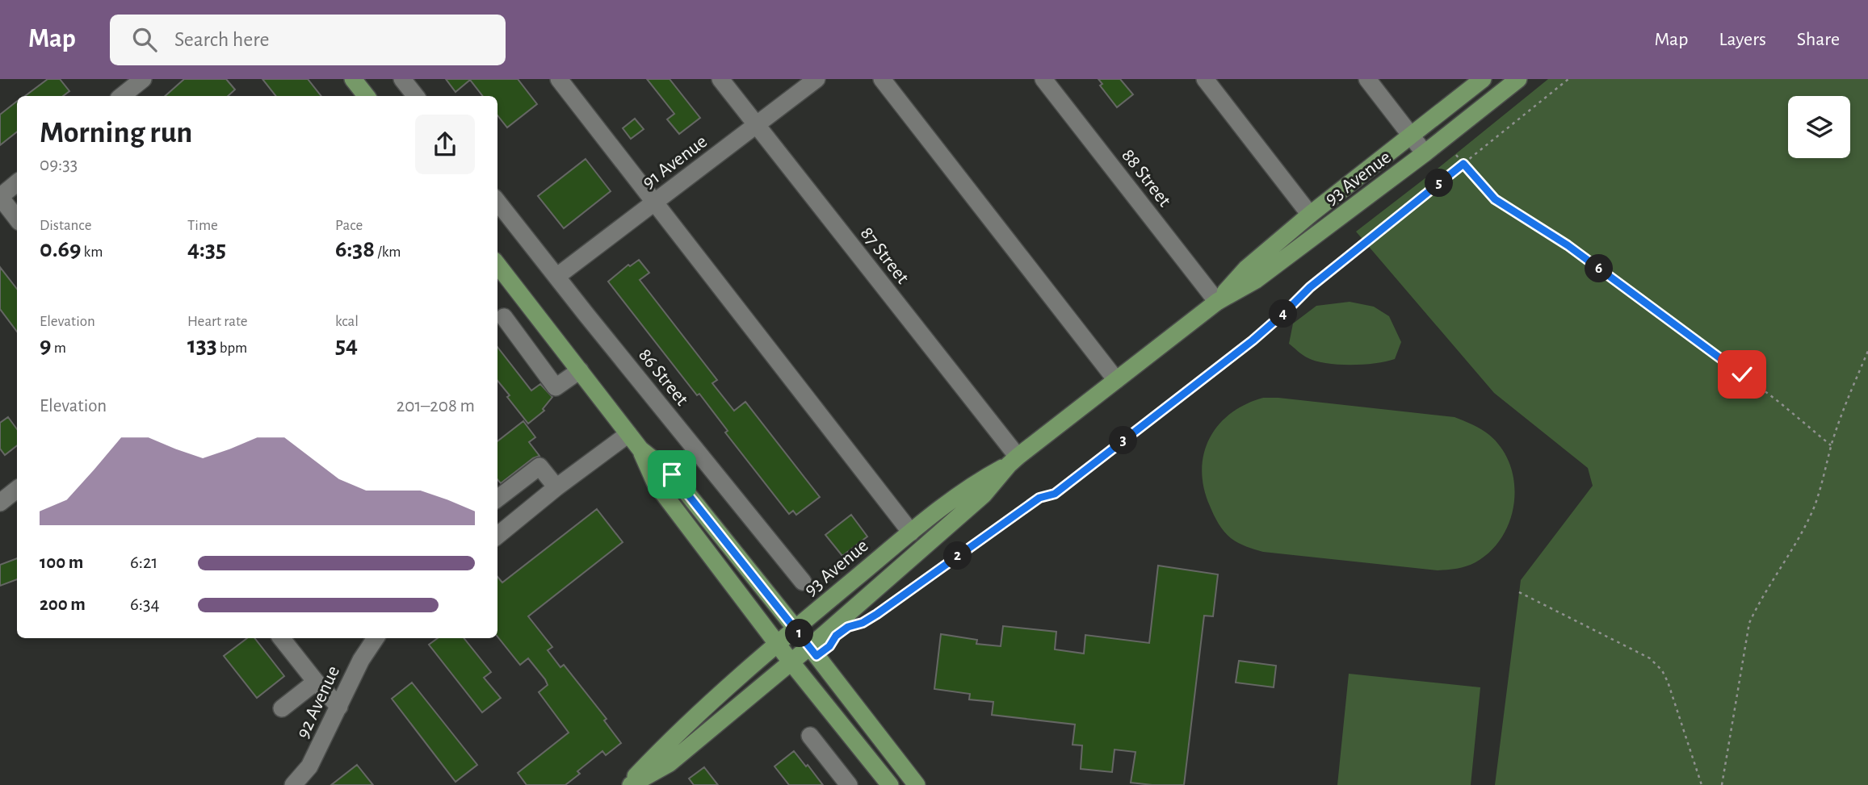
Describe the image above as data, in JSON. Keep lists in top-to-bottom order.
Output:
{
  "streets": {
    "main road": ["93 Avenue"],
    "street": [
      "91 Avenue",
      "88 Street",
      "87 Street",
      "86 Street",
      "92 Avenue"
    ]
  },
  "crossings": [
    ["91 Avenue", "87 Street"],
    ["91 Avenue", "86 Street"],
    ["88 Street", "93 Avenue"],
    ["93 Avenue", "87 Street"]
  ],
  "page": {
    "header": "Map",
    "search": "Search here",
    "nav": ["Map", "Layers", "Share"],
    "heading": ["Morning run", "09:33"],
    "pins": [
      "5",
      "6",
      "4",
      "3",
      "2",
      "1"
    ],
    "stats": [
      ["Distance", "0.69 km"],
      ["Time", "4:35"],
      ["Pace", "6:38 /km"],
      ["Elevation", "9 m"],
      ["Heart rate", "133 bpm"],
      ["kcal", "54"]
    ],
    "chart": ["Elevation", "201–208 m"],
    "list": [
      {
        "name": "100 m",
        "note": "6:21"
      },
      {
        "name": "200 m",
        "note": "6:34"
      }
    ]
  }
}
